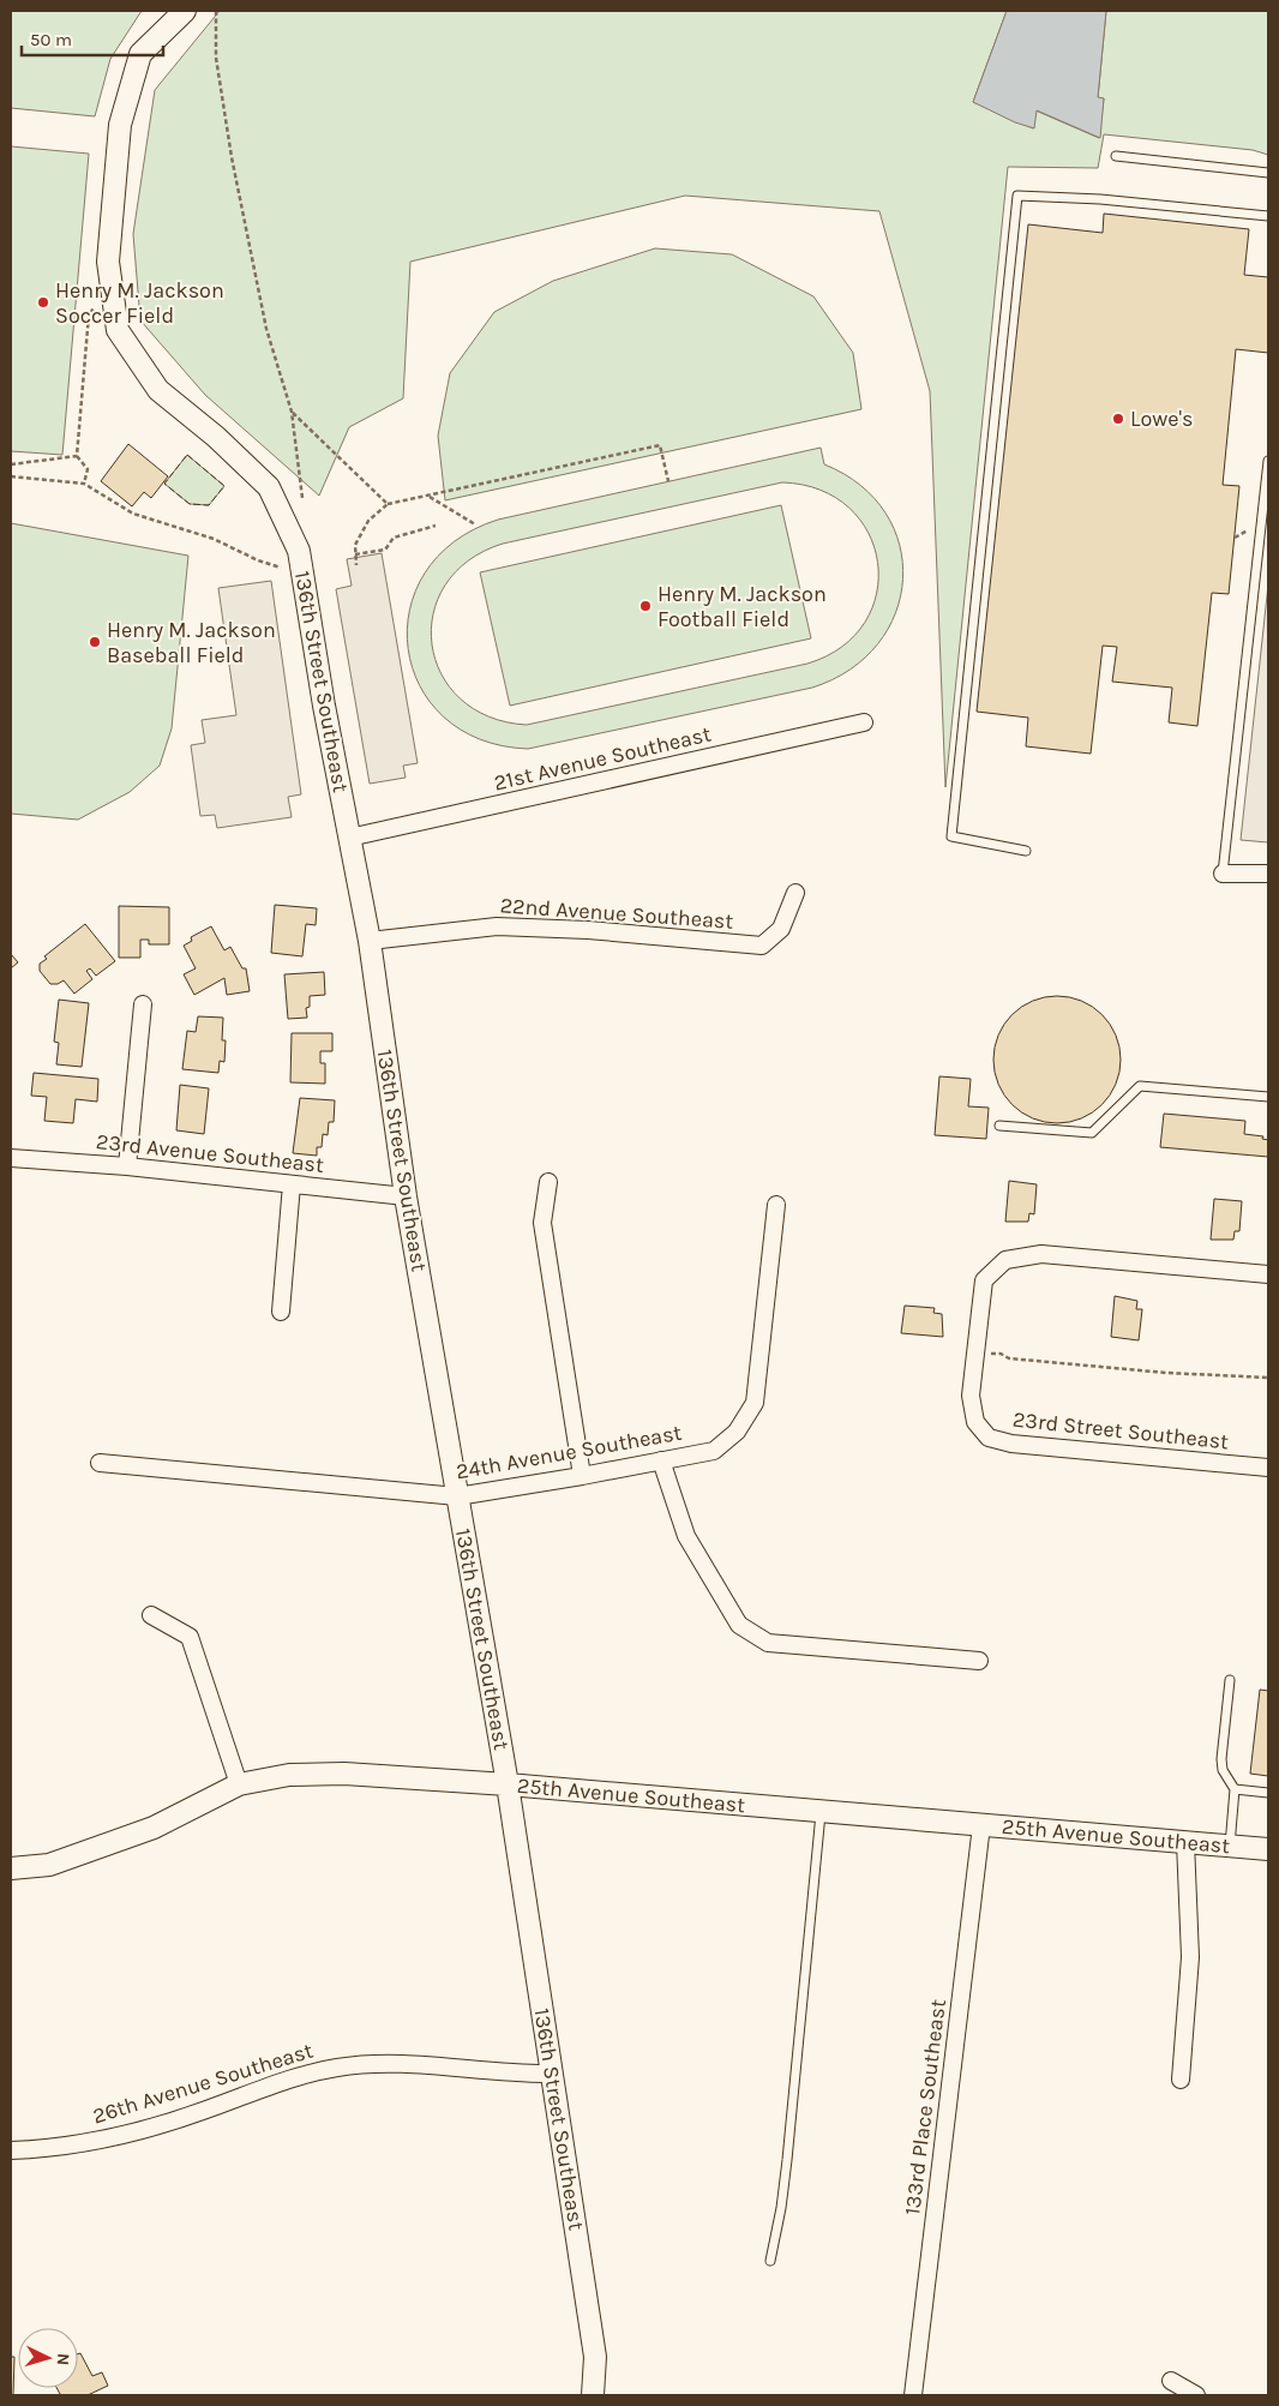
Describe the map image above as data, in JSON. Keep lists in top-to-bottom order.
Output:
{
  "streets": {
    "street": [
      "136th Street Southeast",
      "21st Avenue Southeast",
      "22nd Avenue Southeast",
      "23rd Avenue Southeast",
      "23rd Street Southeast",
      "24th Avenue Southeast",
      "25th Avenue Southeast",
      "26th Avenue Southeast",
      "133rd Place Southeast"
    ]
  },
  "crossings": [
    ["136th Street Southeast", "21st Avenue Southeast"],
    ["136th Street Southeast", "22nd Avenue Southeast"],
    ["136th Street Southeast", "23rd Avenue Southeast"],
    ["136th Street Southeast", "24th Avenue Southeast"],
    ["136th Street Southeast", "25th Avenue Southeast"],
    ["136th Street Southeast", "26th Avenue Southeast"],
    ["25th Avenue Southeast", "133rd Place Southeast"]
  ],
  "places": [
    "Henry M. Jackson Soccer Field",
    "Lowe's",
    "Henry M. Jackson Football Field",
    "Henry M. Jackson Baseball Field"
  ],
  "scale_bar": "50 m",
  "north": "right"
}
